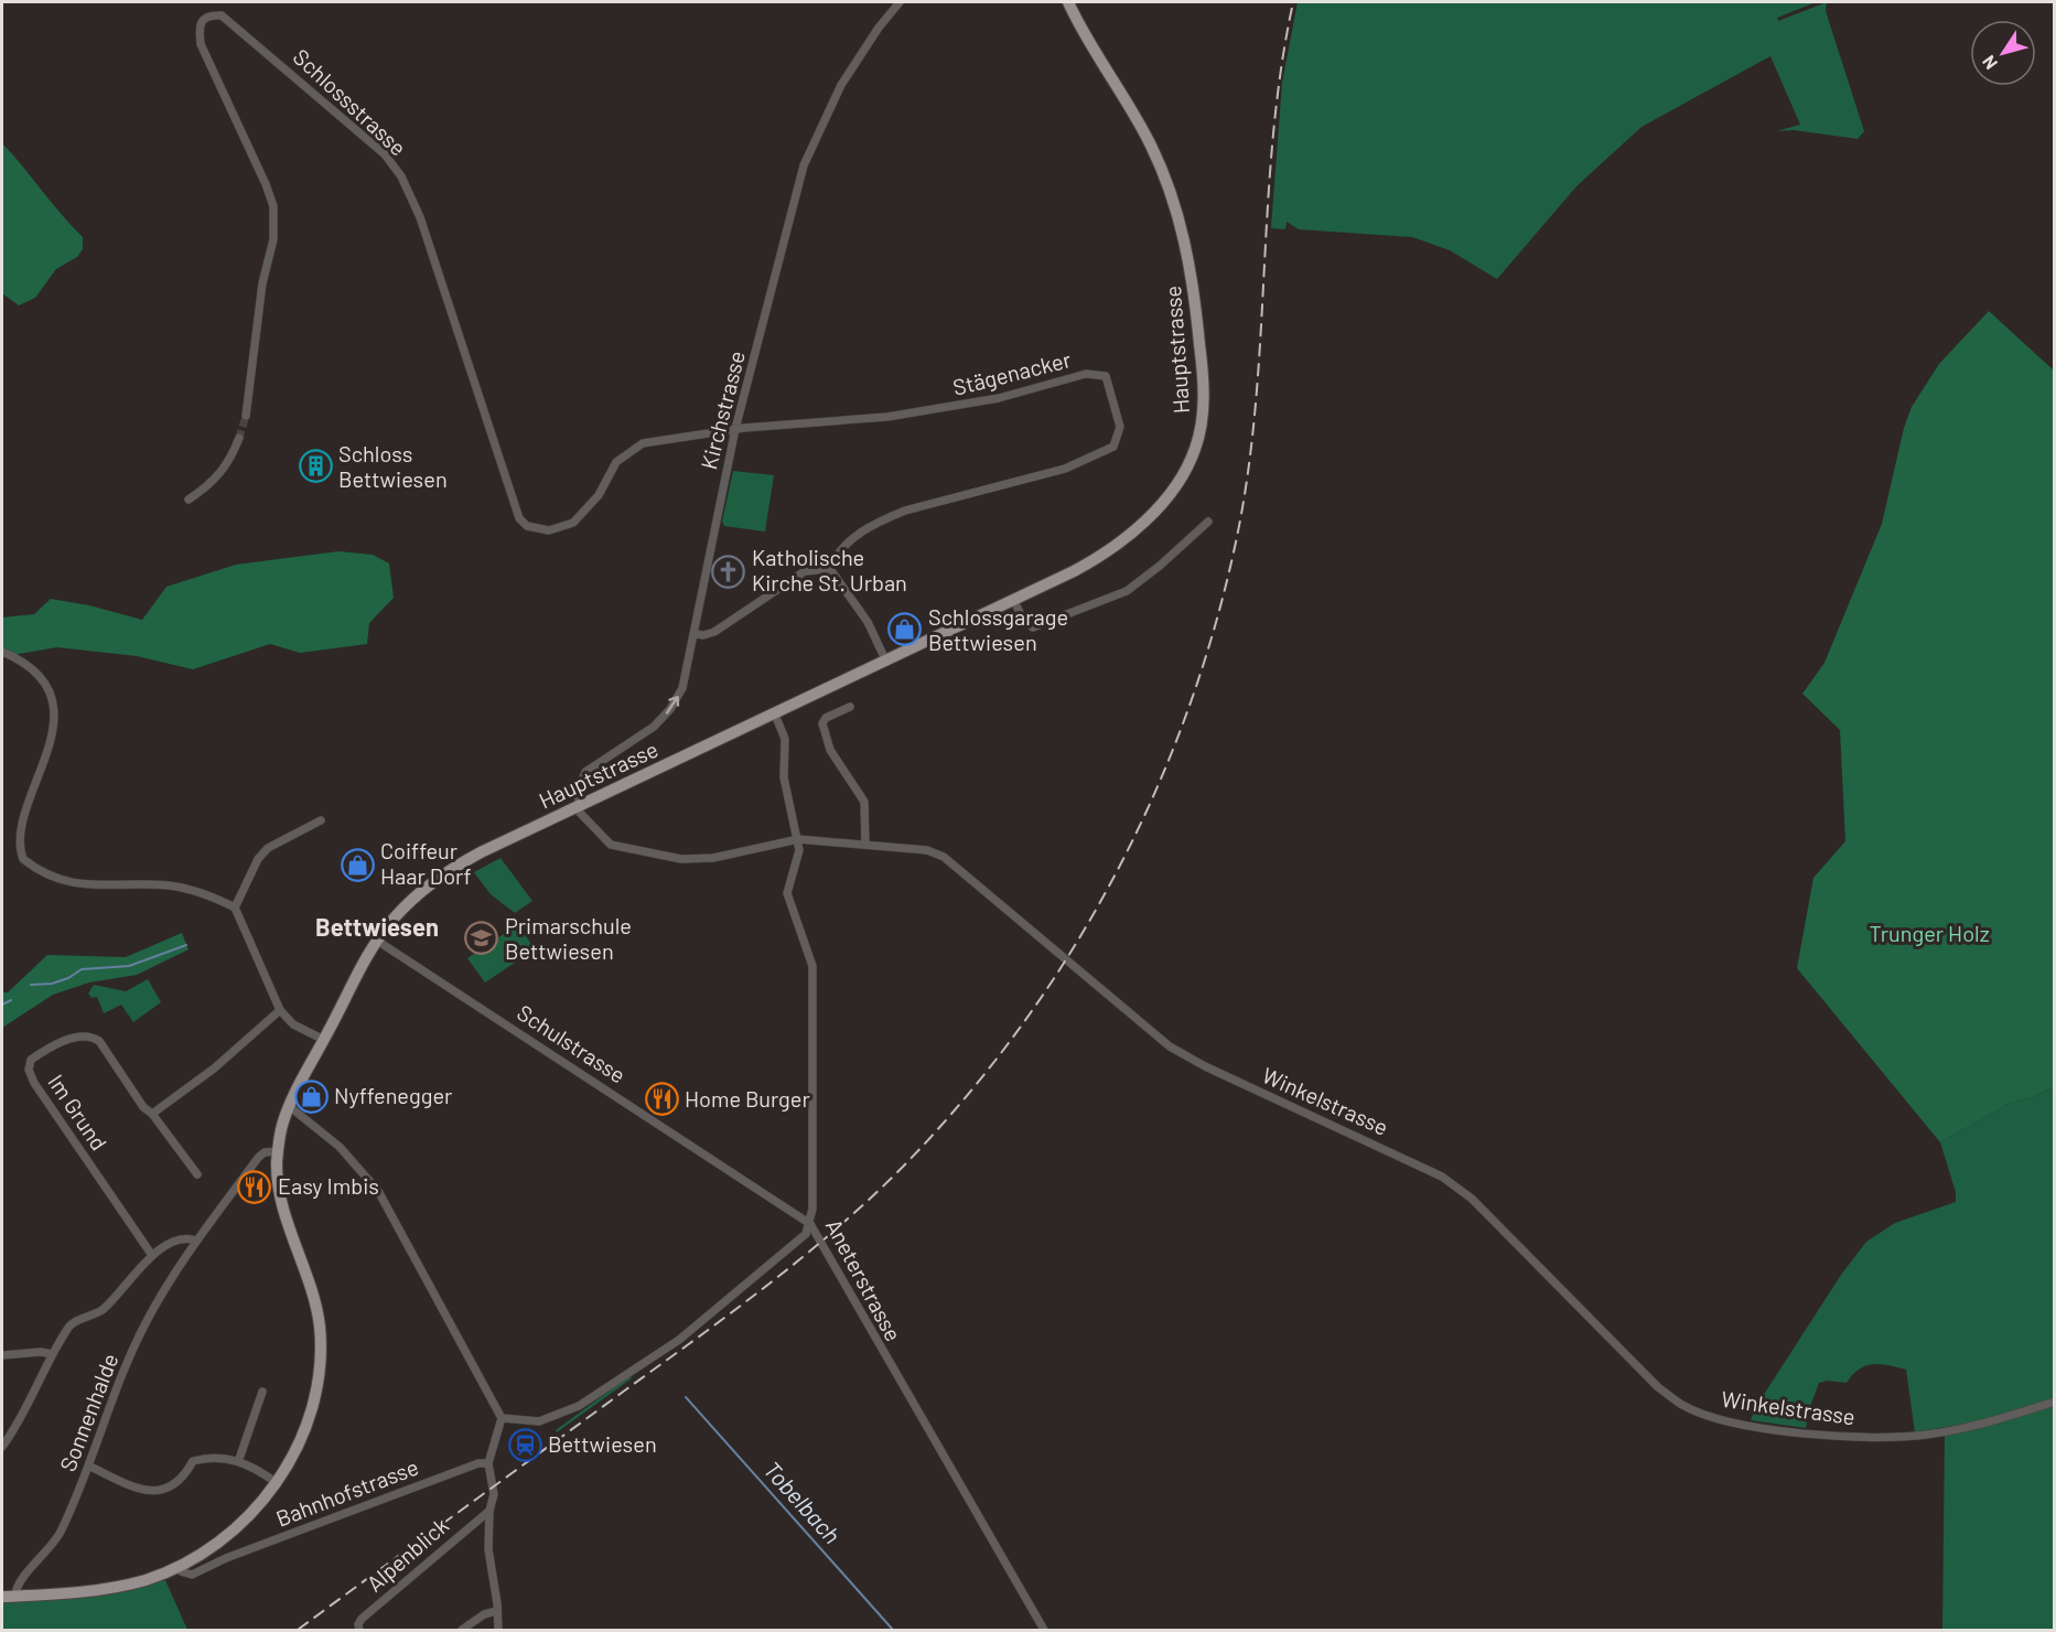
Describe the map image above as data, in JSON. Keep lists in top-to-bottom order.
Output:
{
  "streets": {
    "main road": ["Hauptstrasse"],
    "street": [
      "Schlossstrasse",
      "Stägenacker",
      "Kirchstrasse",
      "Schulstrasse",
      "Winkelstrasse",
      "Im Grund",
      "Aneterstrasse",
      "Sonnenhalde",
      "Bahnhofstrasse",
      "Alpenblick"
    ]
  },
  "crossings": [
    ["Schlossstrasse", "Stägenacker"],
    ["Schlossstrasse", "Kirchstrasse"],
    ["Hauptstrasse", "Kirchstrasse"],
    ["Hauptstrasse", "Schulstrasse"],
    ["Hauptstrasse", "Winkelstrasse"],
    ["Hauptstrasse", "Aneterstrasse"],
    ["Hauptstrasse", "Sonnenhalde"],
    ["Hauptstrasse", "Bahnhofstrasse"],
    ["Stägenacker", "Kirchstrasse"],
    ["Kirchstrasse", "Winkelstrasse"],
    ["Schulstrasse", "Aneterstrasse"],
    ["Winkelstrasse", "Aneterstrasse"]
  ],
  "districts": ["Bettwiesen"],
  "water": ["Tobelbach"],
  "parks": ["Trunger Holz"],
  "places": {
    "building": ["Schloss Bettwiesen"],
    "church": ["Katholische Kirche St. Urban"],
    "shop": ["Schlossgarage Bettwiesen", "Coiffeur Haar Dorf", "Nyffenegger"],
    "school or university": ["Primarschule Bettwiesen"],
    "restaurant": ["Home Burger", "Easy Imbis"],
    "station": ["Bettwiesen"]
  },
  "north": "bottom left"
}
